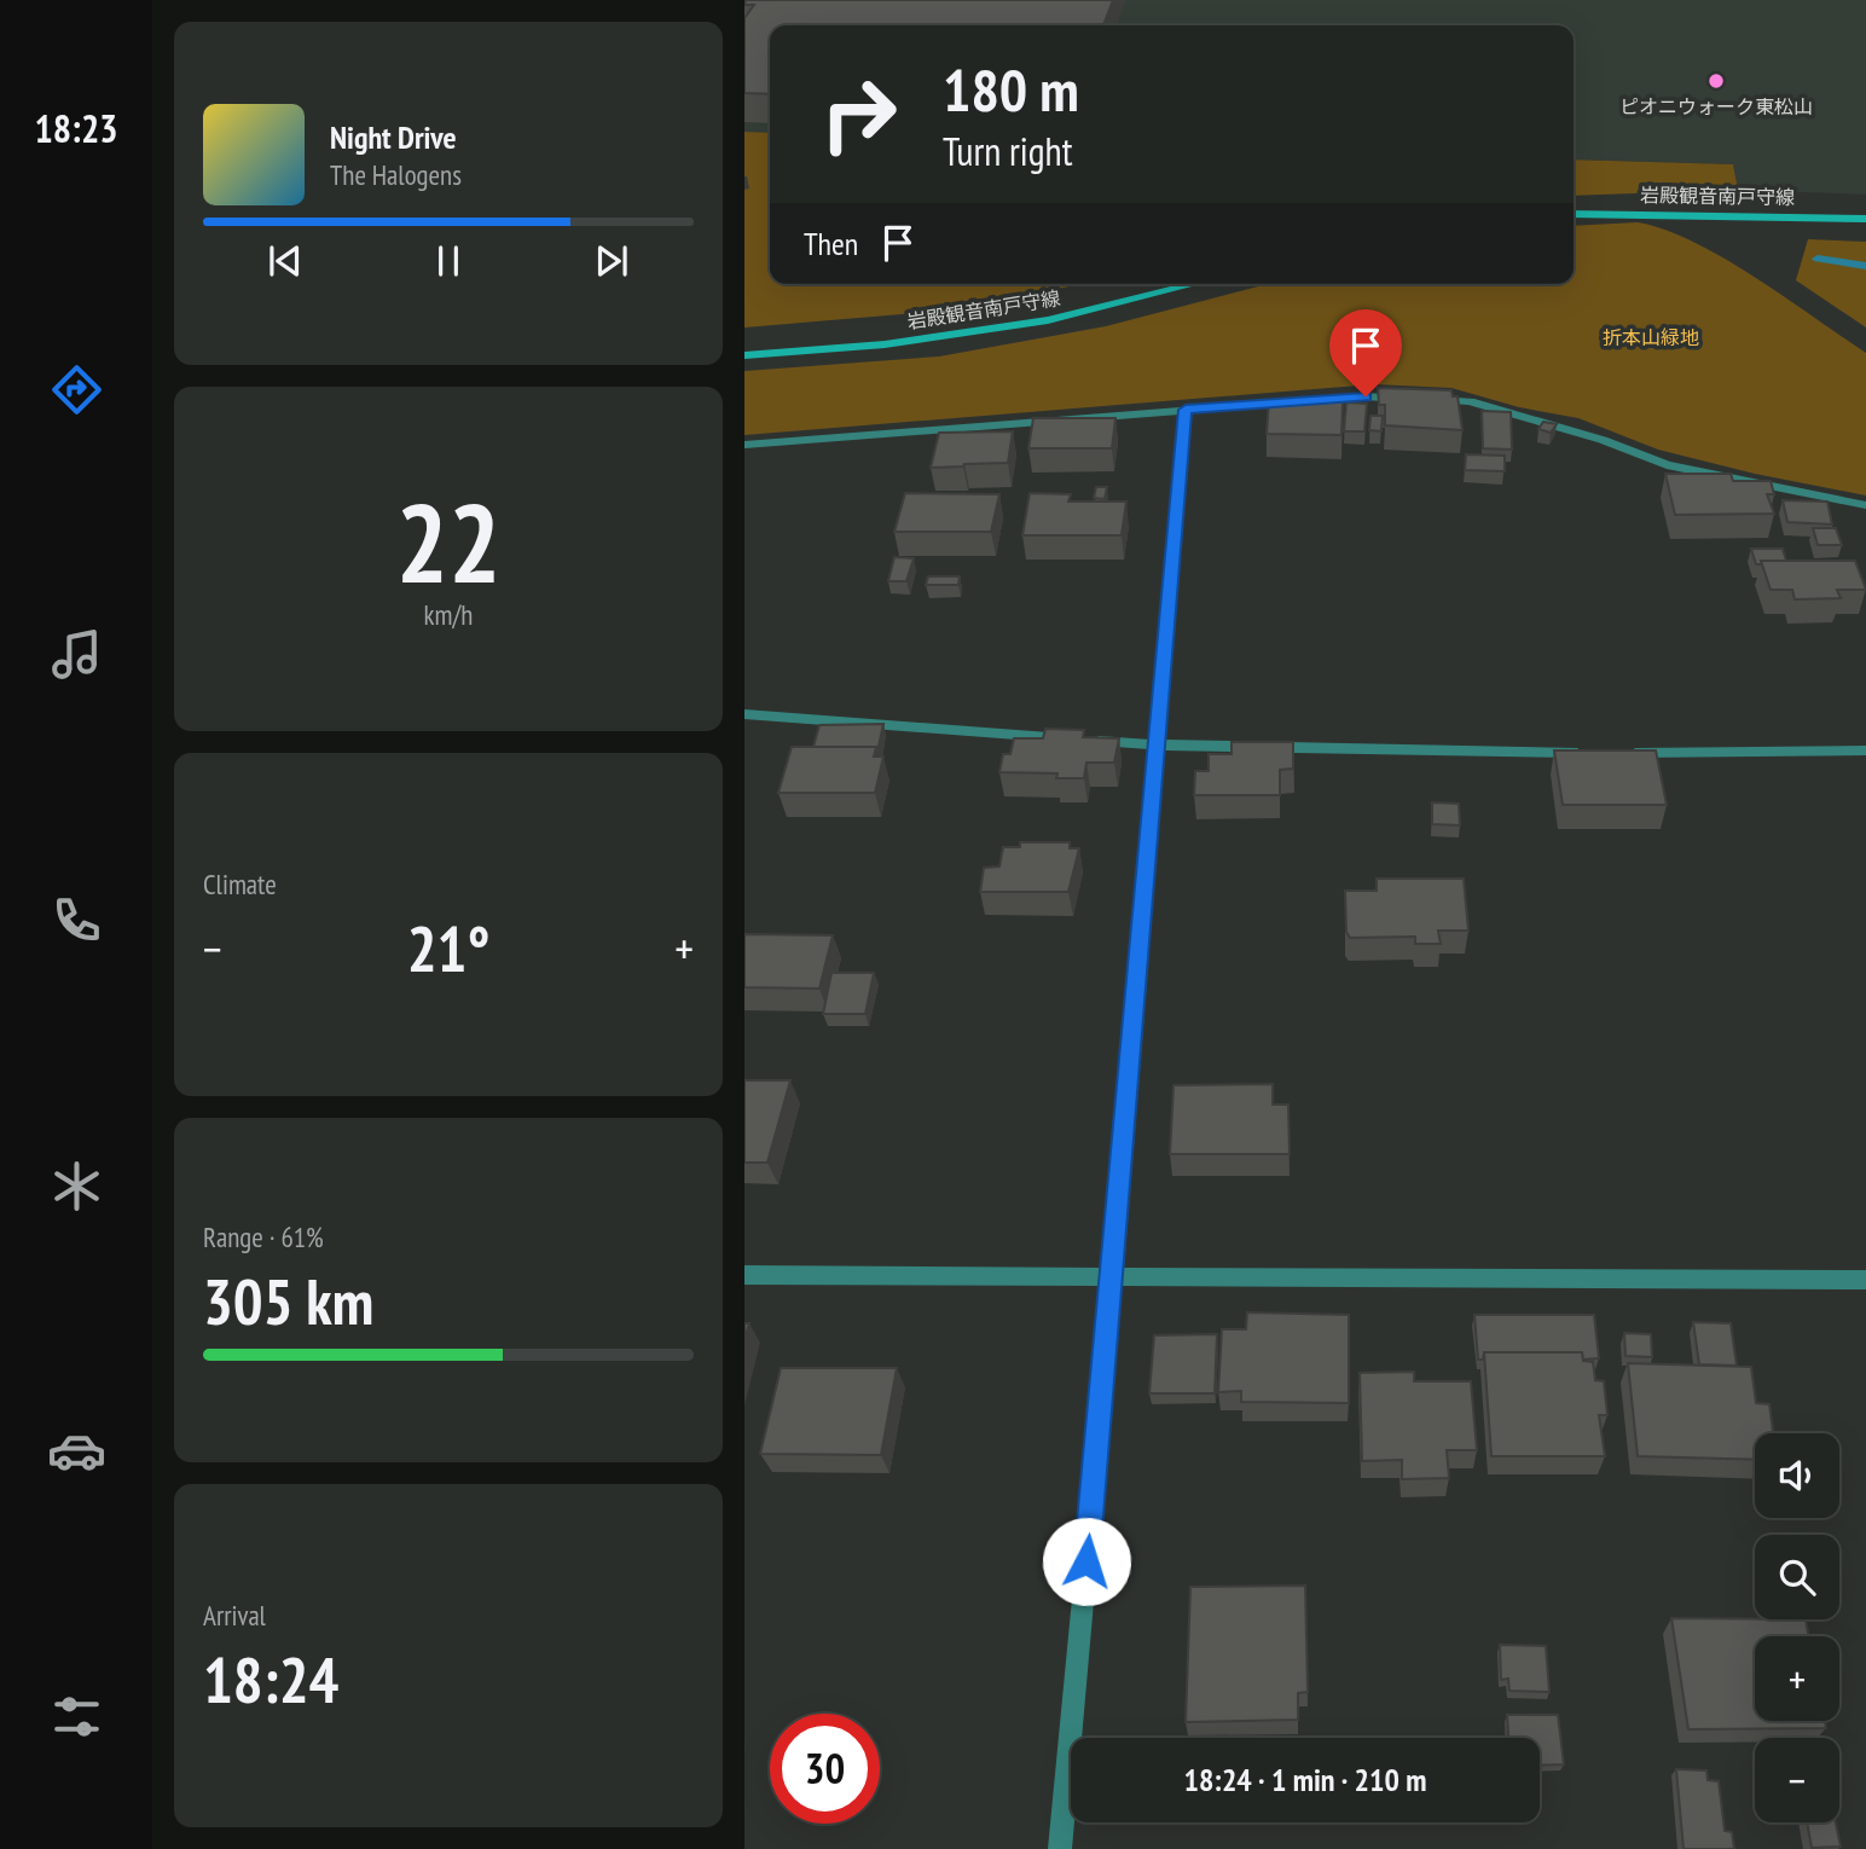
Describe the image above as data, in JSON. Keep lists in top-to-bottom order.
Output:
{
  "streets": {
    "main road": ["岩殿観音南戸守線"]
  },
  "parks": ["折本山緑地"],
  "places": ["ピオニウォーク東松山"],
  "page": {
    "tabs": "18:23",
    "turn": ["180 m", "Turn right"],
    "song": ["Night Drive", "The Halogens"],
    "then": "Then",
    "tile": [
      ["22", "km/h"],
      "Climate",
      ["Range · 61%", "305 km"],
      ["Arrival", "18:24"]
    ],
    "heat": ["−", "21°", "+"],
    "map_buttons": ["+", "−"],
    "limit": "30",
    "trip": "18:24 · 1 min · 210 m"
  }
}
